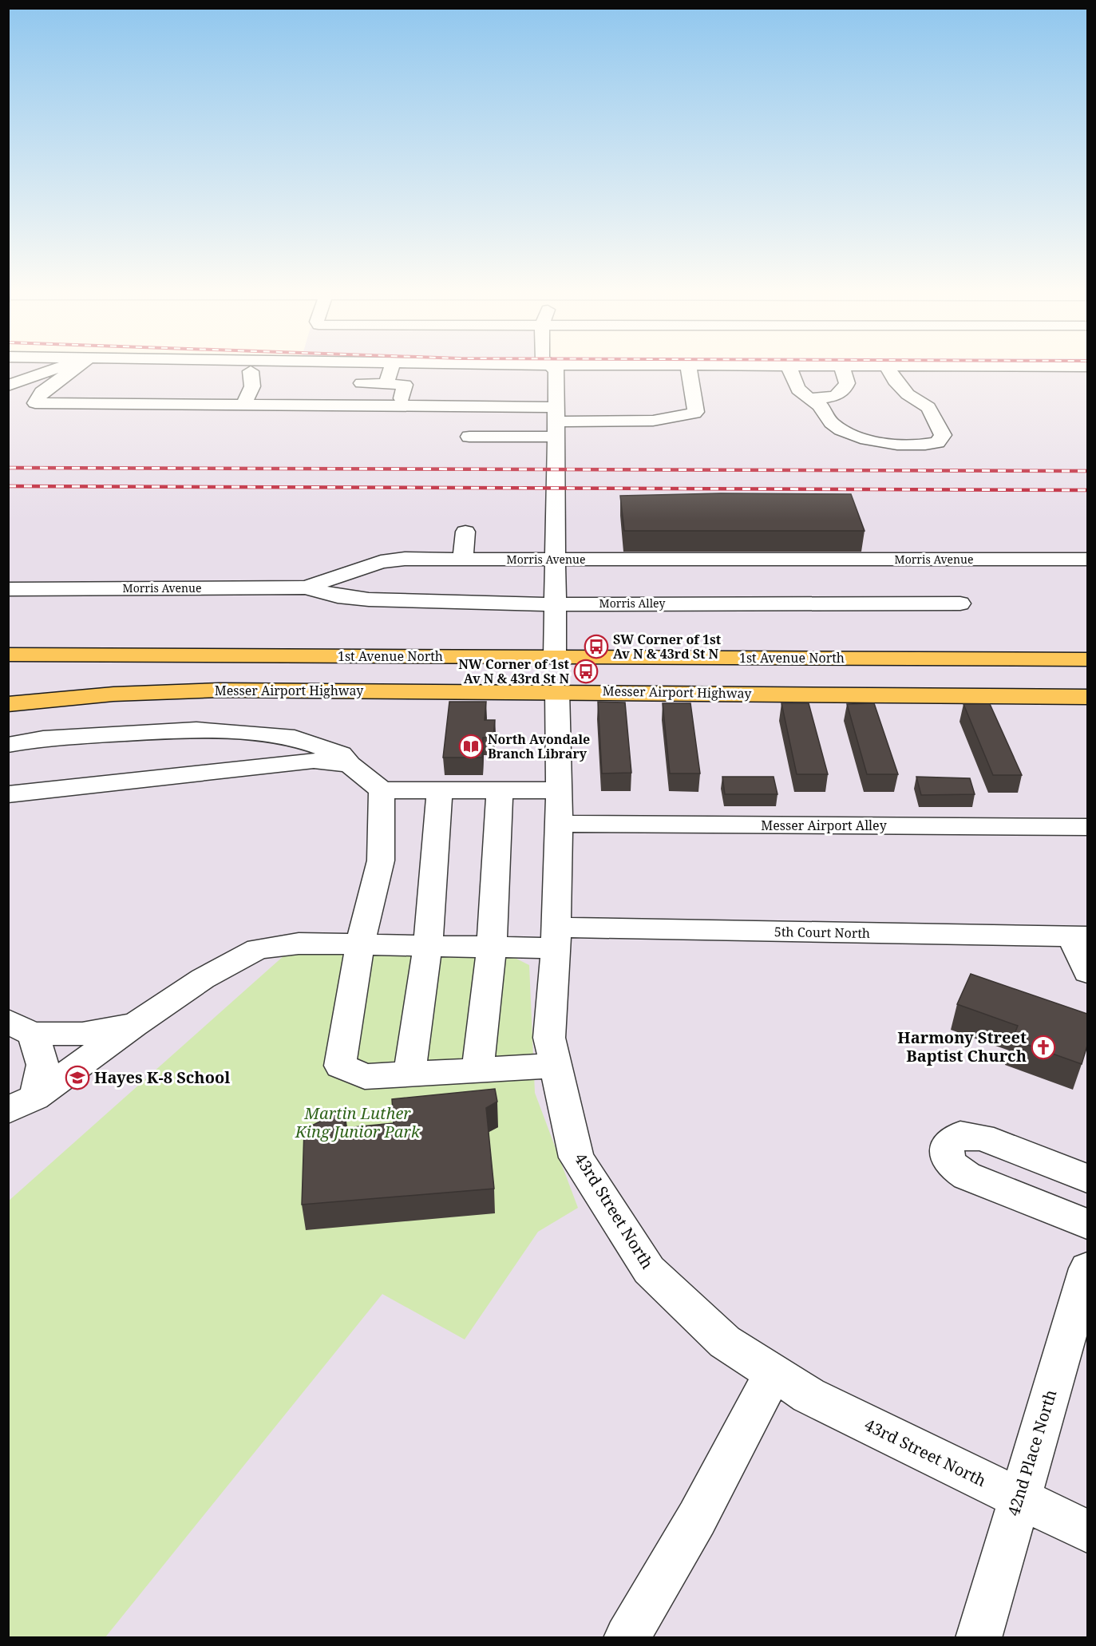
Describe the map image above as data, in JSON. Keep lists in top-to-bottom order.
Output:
{
  "streets": {
    "main road": ["1st Avenue North", "Messer Airport Highway"],
    "street": [
      "Morris Avenue",
      "Morris Alley",
      "Messer Airport Alley",
      "5th Court North",
      "43rd Street North",
      "42nd Place North"
    ]
  },
  "crossings": [
    ["Morris Avenue", "Morris Alley"],
    ["Messer Airport Highway", "43rd Street North"],
    ["Messer Airport Alley", "43rd Street North"],
    ["5th Court North", "43rd Street North"],
    ["43rd Street North", "42nd Place North"]
  ],
  "parks": ["Martin Luther King Junior Park"],
  "places": {
    "bus stop": ["SW Corner of 1st Av N & 43rd St N", "NW Corner of 1st Av N & 43rd St N"],
    "library": ["North Avondale Branch Library"],
    "church": ["Harmony Street Baptist Church"],
    "school or university": ["Hayes K-8 School"]
  }
}
